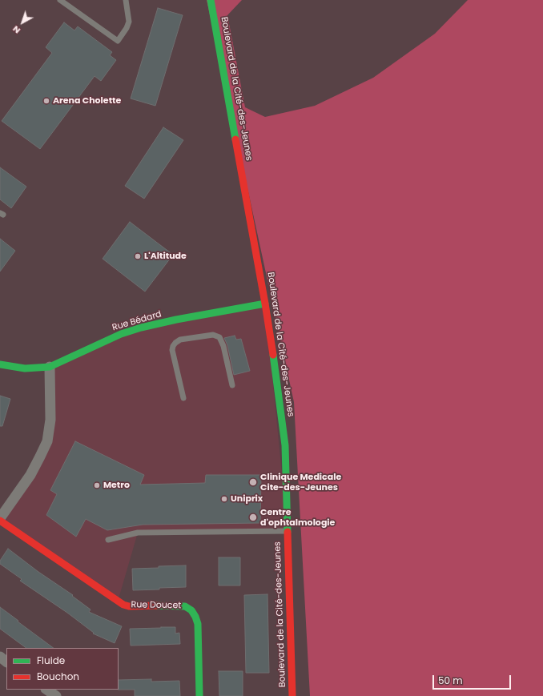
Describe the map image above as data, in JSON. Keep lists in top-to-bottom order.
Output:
{
  "streets": {
    "street": ["Boulevard de la Cité-des-Jeunes", "Rue Bédard", "Rue Doucet"]
  },
  "crossings": [
    ["Boulevard de la Cité-des-Jeunes", "Rue Bédard"]
  ],
  "places": [
    "Arena Cholette",
    "L'Altitude",
    "Clinique Medicale Cite-des-Jeunes",
    "Metro",
    "Uniprix",
    "Centre d'ophtalmologie"
  ],
  "legend": ["Fluide", "Bouchon"],
  "scale_bar": "50 m",
  "north": "bottom left"
}
